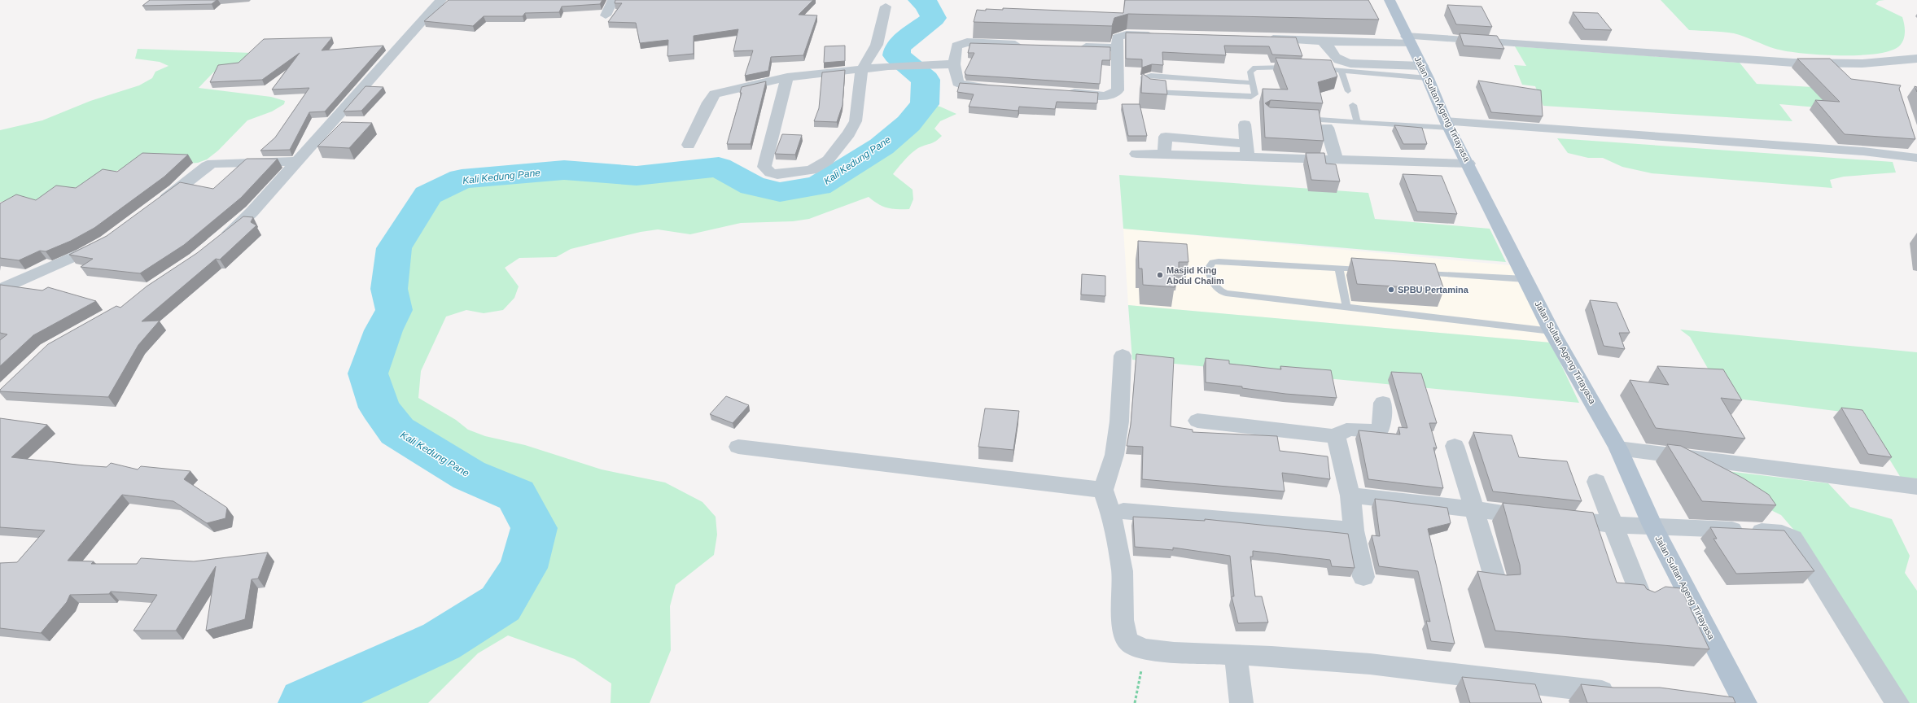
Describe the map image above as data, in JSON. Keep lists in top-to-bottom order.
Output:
{
  "streets": {
    "main road": ["Jalan Sultan Ageng Tirtayasa"]
  },
  "water": ["Kali Kedung Pane"],
  "places": ["Masjid King Abdul Chalim", "SPBU Pertamina"]
}
